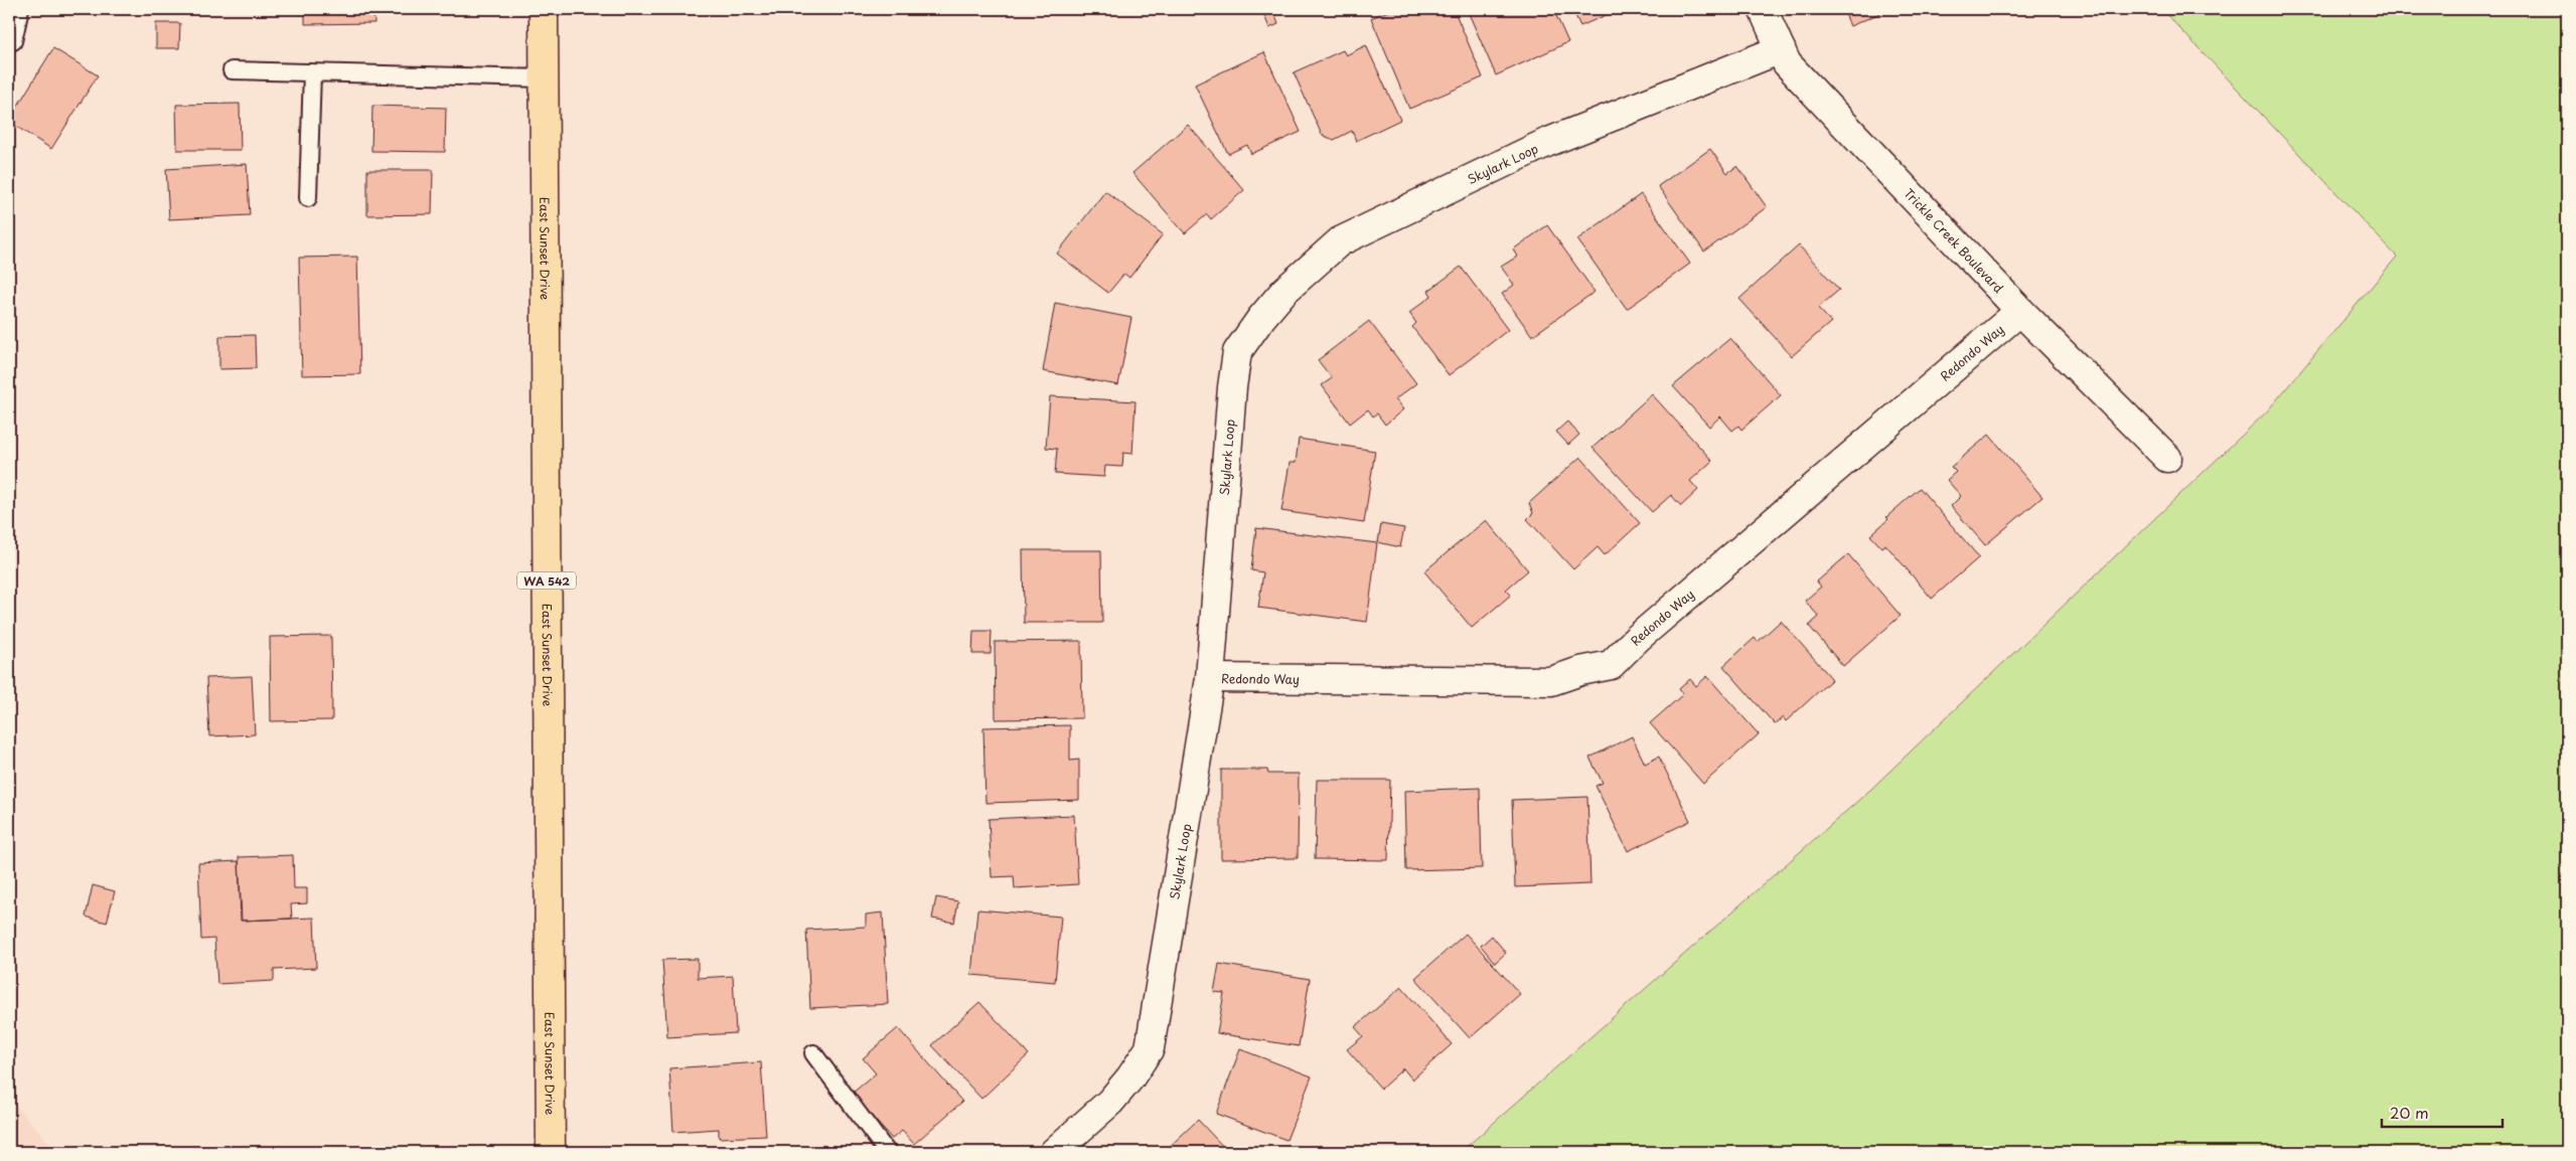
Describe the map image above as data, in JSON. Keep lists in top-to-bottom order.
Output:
{
  "streets": {
    "main road": ["East Sunset Drive", "WA 542"],
    "street": ["Skylark Loop", "Trickle Creek Boulevard", "Redondo Way"]
  },
  "crossings": [
    ["Skylark Loop", "Trickle Creek Boulevard"],
    ["Skylark Loop", "Redondo Way"],
    ["Trickle Creek Boulevard", "Redondo Way"]
  ],
  "scale_bar": "20 m"
}
